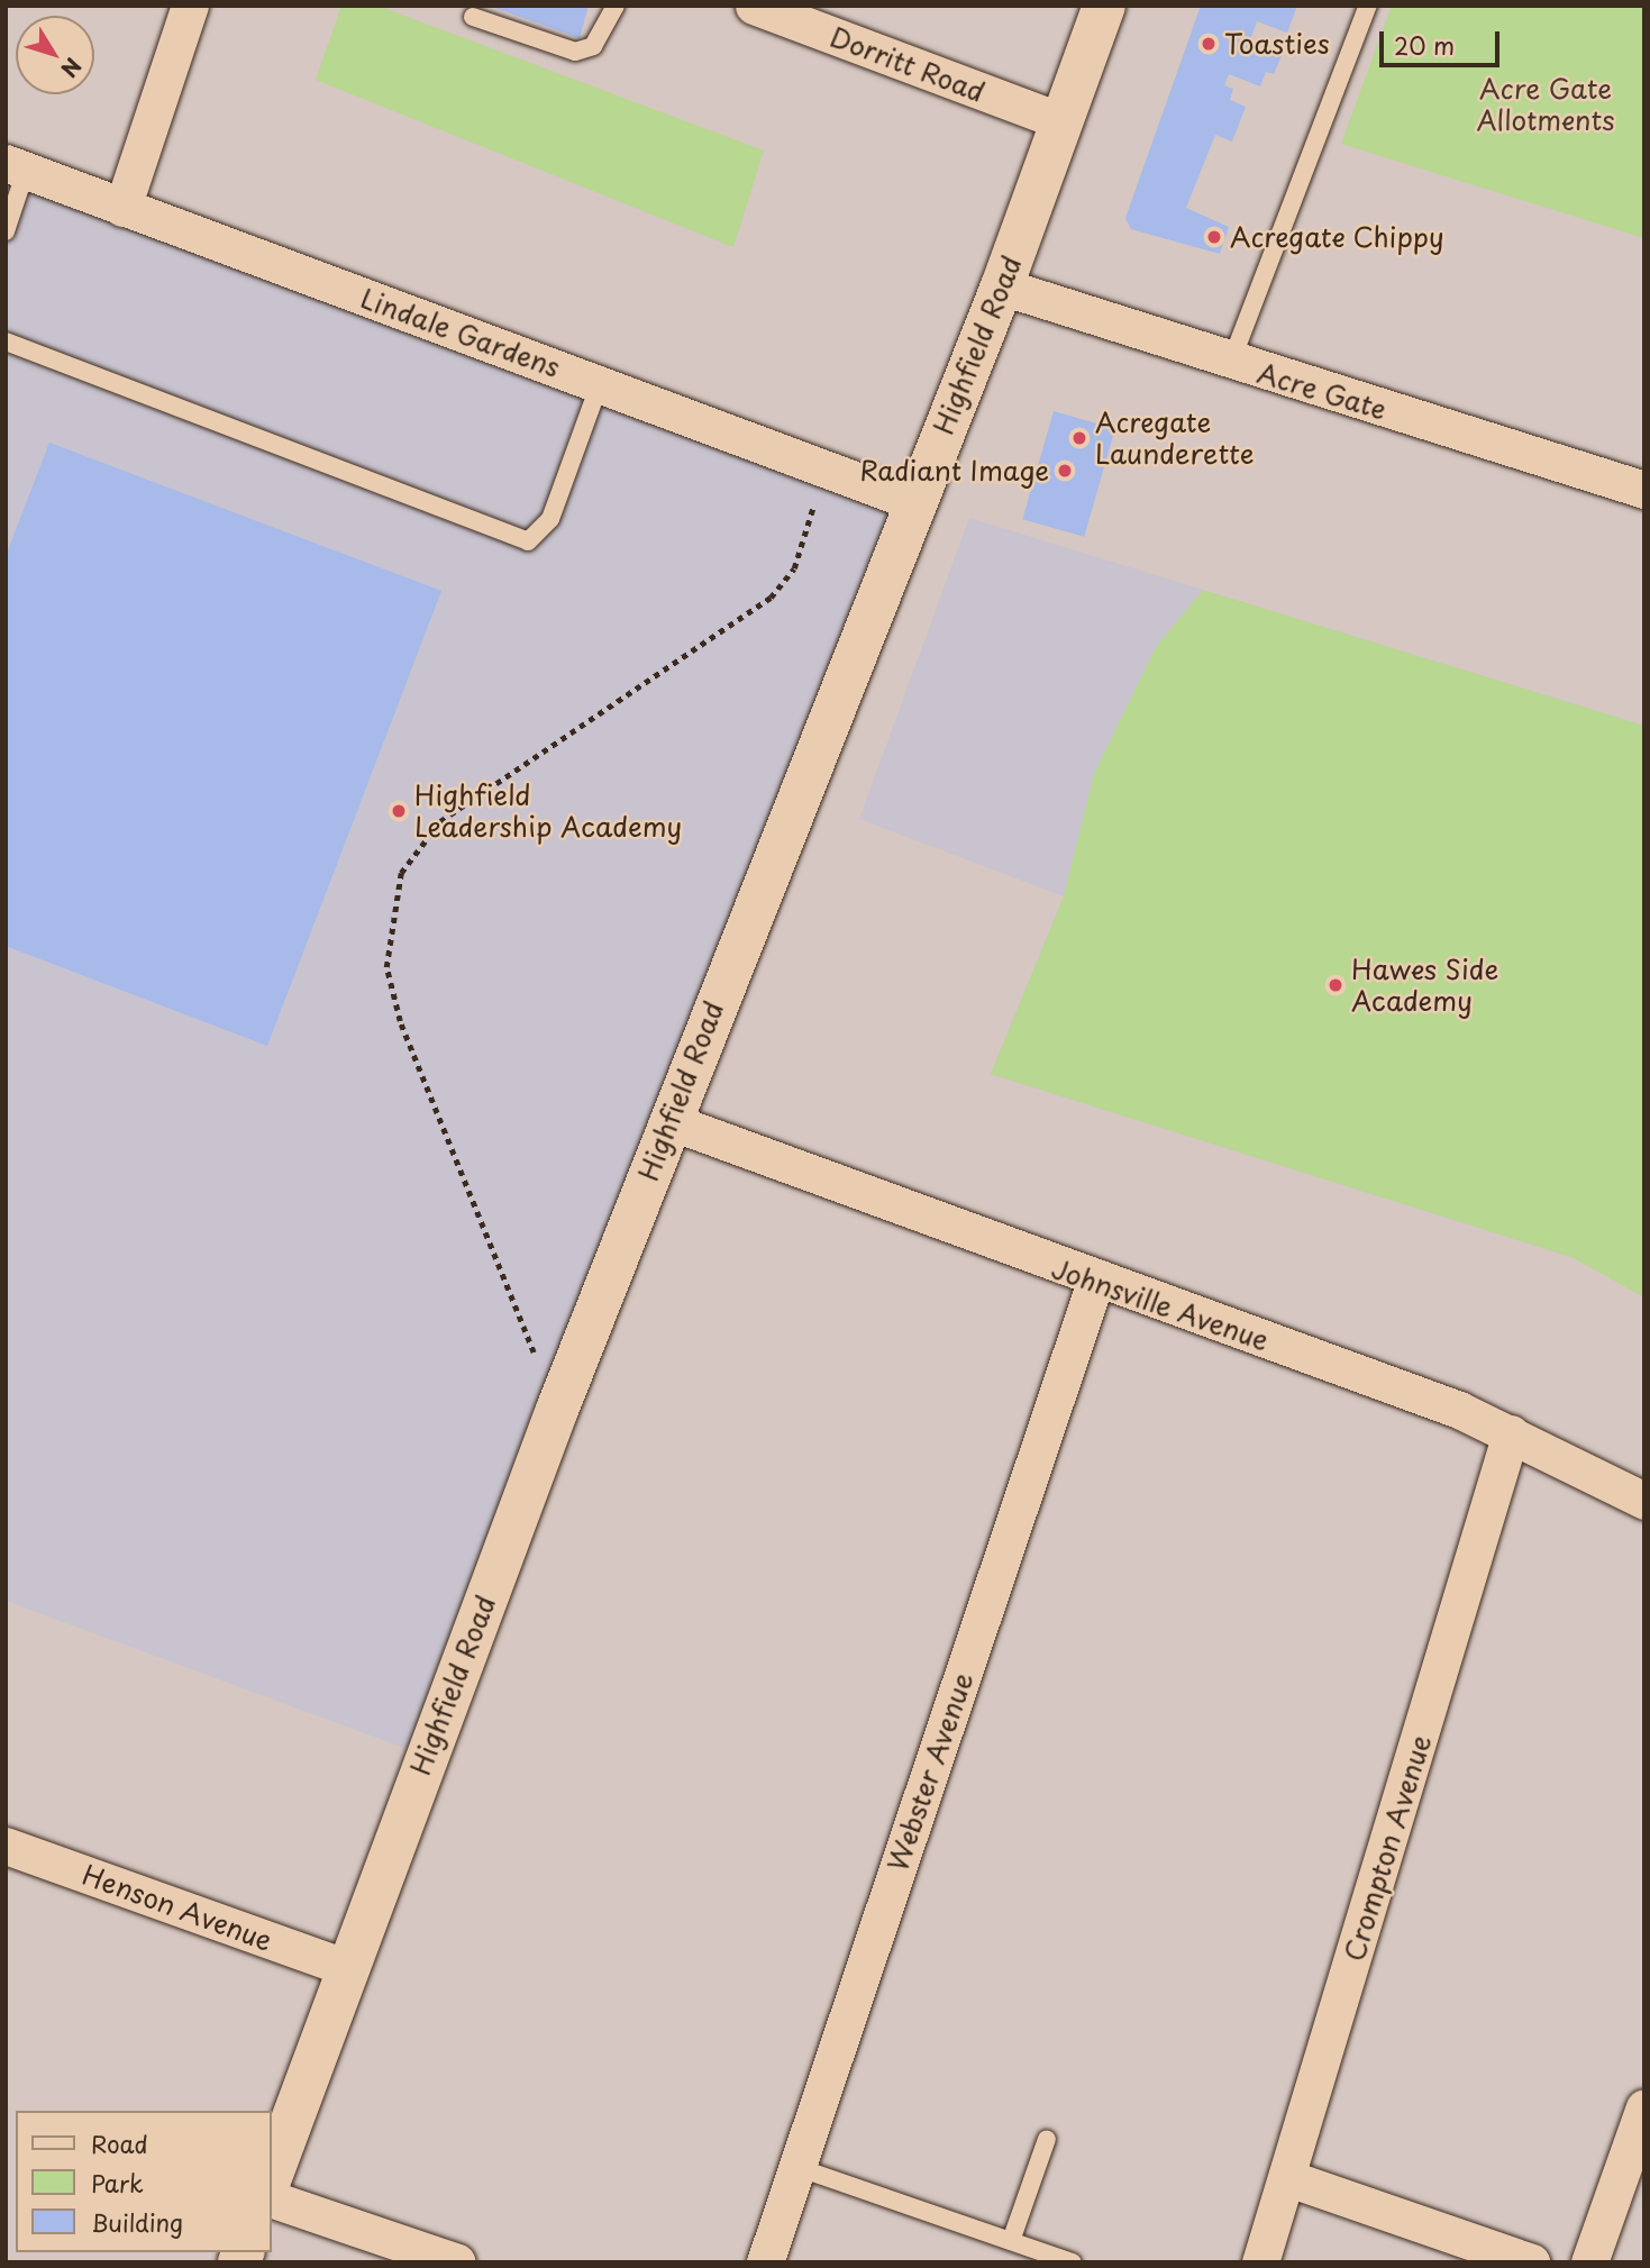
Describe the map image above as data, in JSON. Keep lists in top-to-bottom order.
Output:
{
  "streets": {
    "street": [
      "Dorritt Road",
      "Lindale Gardens",
      "Highfield Road",
      "Acre Gate",
      "Johnsville Avenue",
      "Webster Avenue",
      "Crompton Avenue",
      "Henson Avenue"
    ]
  },
  "crossings": [
    ["Dorritt Road", "Highfield Road"],
    ["Lindale Gardens", "Highfield Road"],
    ["Highfield Road", "Acre Gate"],
    ["Highfield Road", "Johnsville Avenue"],
    ["Highfield Road", "Henson Avenue"],
    ["Johnsville Avenue", "Webster Avenue"],
    ["Johnsville Avenue", "Crompton Avenue"]
  ],
  "parks": ["Acre Gate Allotments"],
  "places": [
    "Toasties",
    "Acregate Chippy",
    "Acregate Launderette",
    "Radiant Image",
    "Highfield Leadership Academy",
    "Hawes Side Academy"
  ],
  "legend": ["Road", "Park", "Building"],
  "scale_bar": "20 m",
  "north": "bottom right"
}
